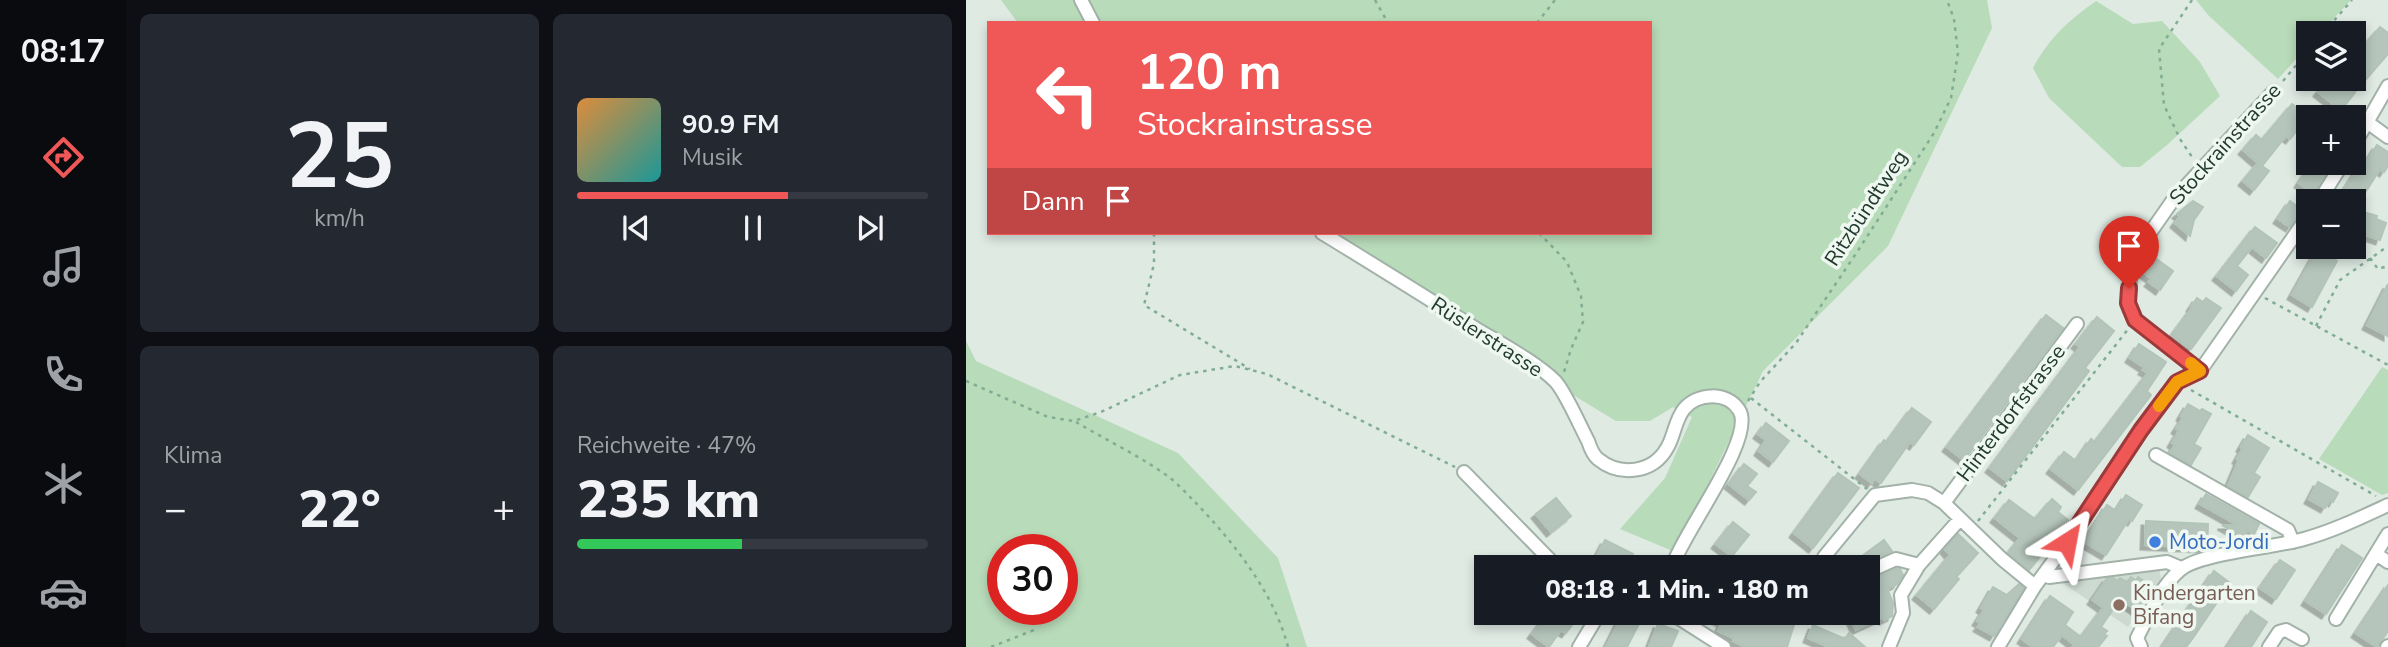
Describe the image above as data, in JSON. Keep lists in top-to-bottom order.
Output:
{
  "streets": {
    "street": ["Stockrainstrasse", "Rüslerstrasse", "Hinterdorfstrasse"],
    "path": ["Ritzbündtweg"]
  },
  "crossings": [
    ["Ritzbündtweg", "Rüslerstrasse"]
  ],
  "places": ["Moto-Jordi", "Kindergarten Bifang"],
  "page": {
    "tabs": "08:17",
    "tile": [
      ["25", "km/h"],
      "Klima",
      ["Reichweite · 47%", "235 km"]
    ],
    "map_buttons": ["+", "−"],
    "turn": ["120 m", "Stockrainstrasse"],
    "song": ["90.9 FM", "Musik"],
    "then": "Dann",
    "heat": ["−", "22°", "+"],
    "limit": "30",
    "trip": "08:18 · 1 Min. · 180 m"
  }
}
